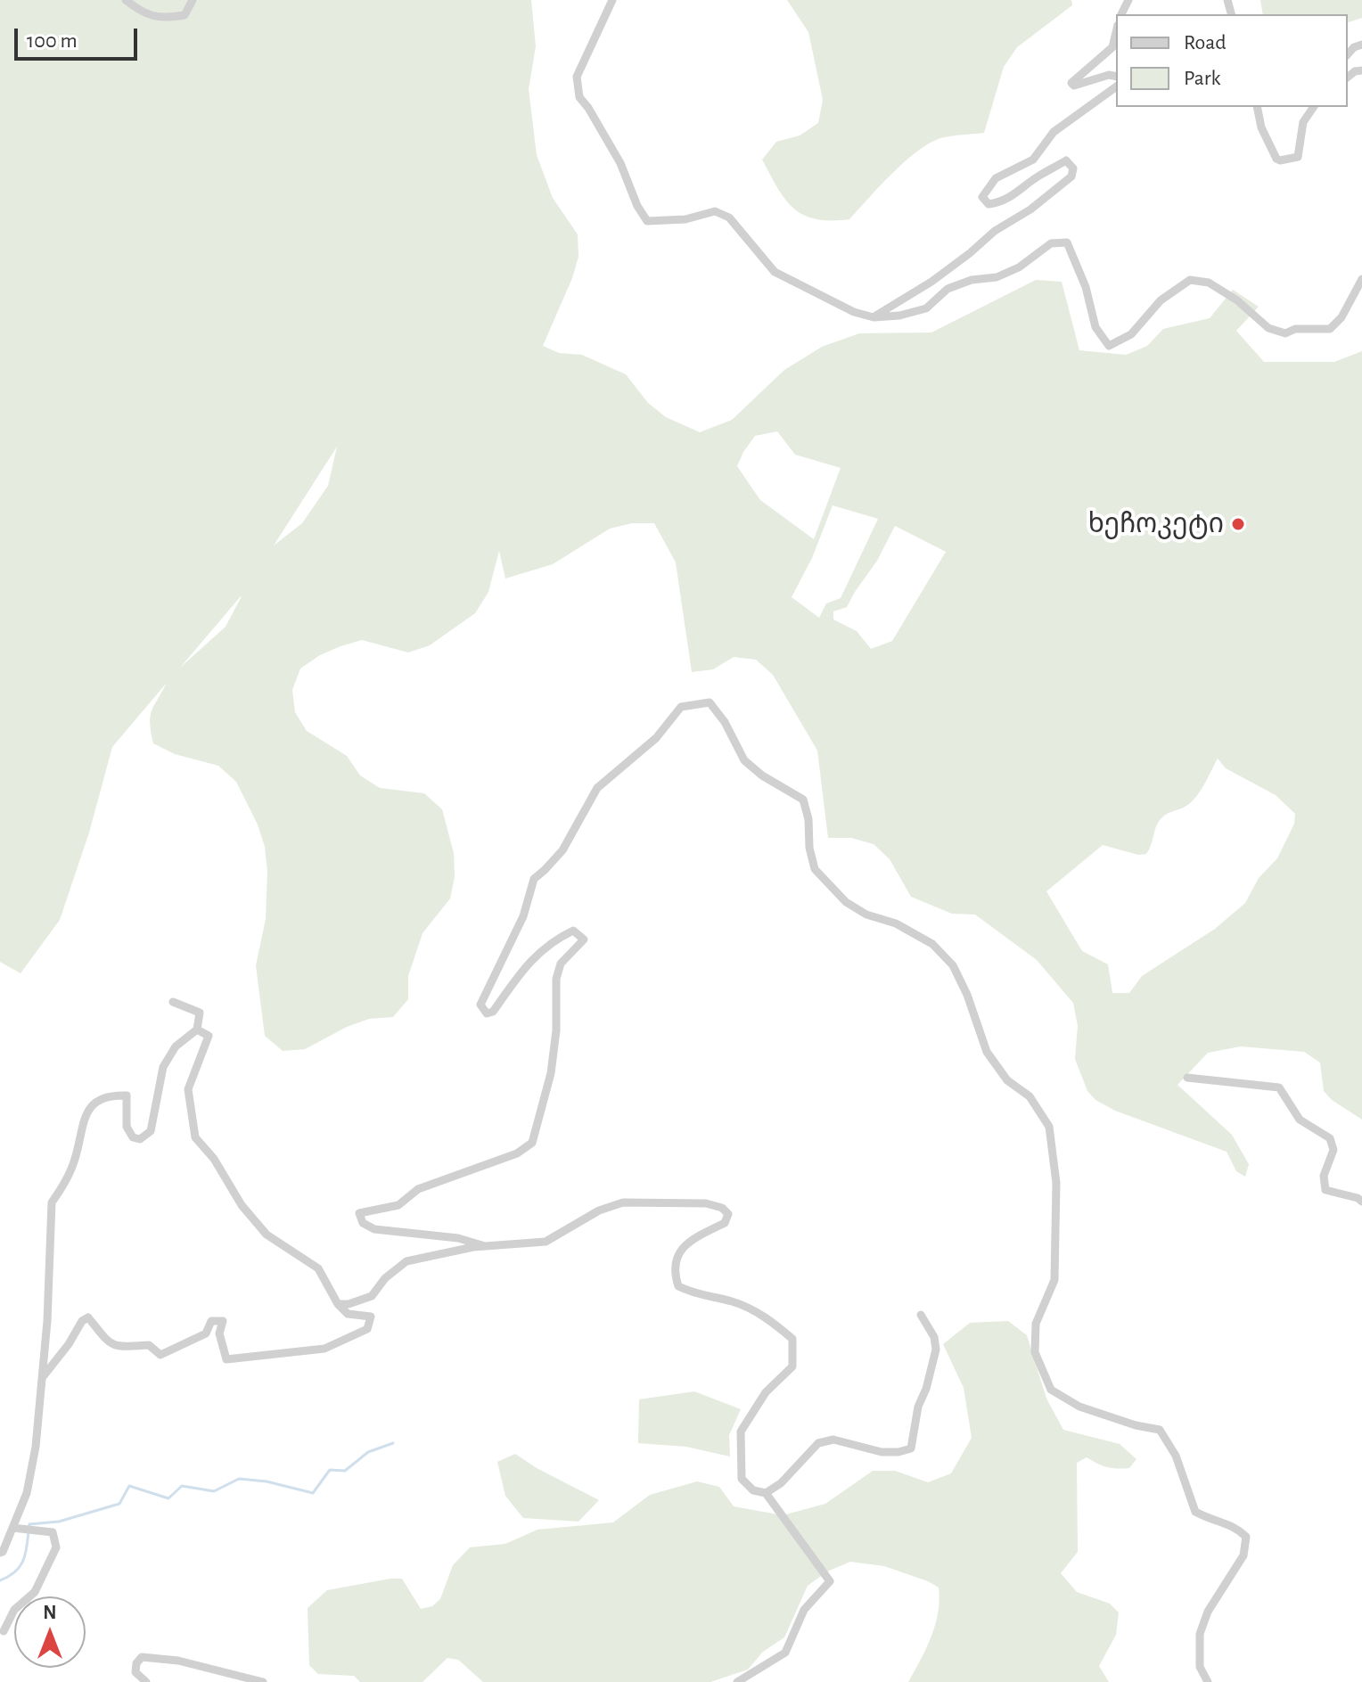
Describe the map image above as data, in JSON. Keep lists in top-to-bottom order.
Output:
{
  "places": ["ხეჩოკეტი"],
  "legend": ["Road", "Park"],
  "scale_bar": "100 m",
  "north": "top"
}
